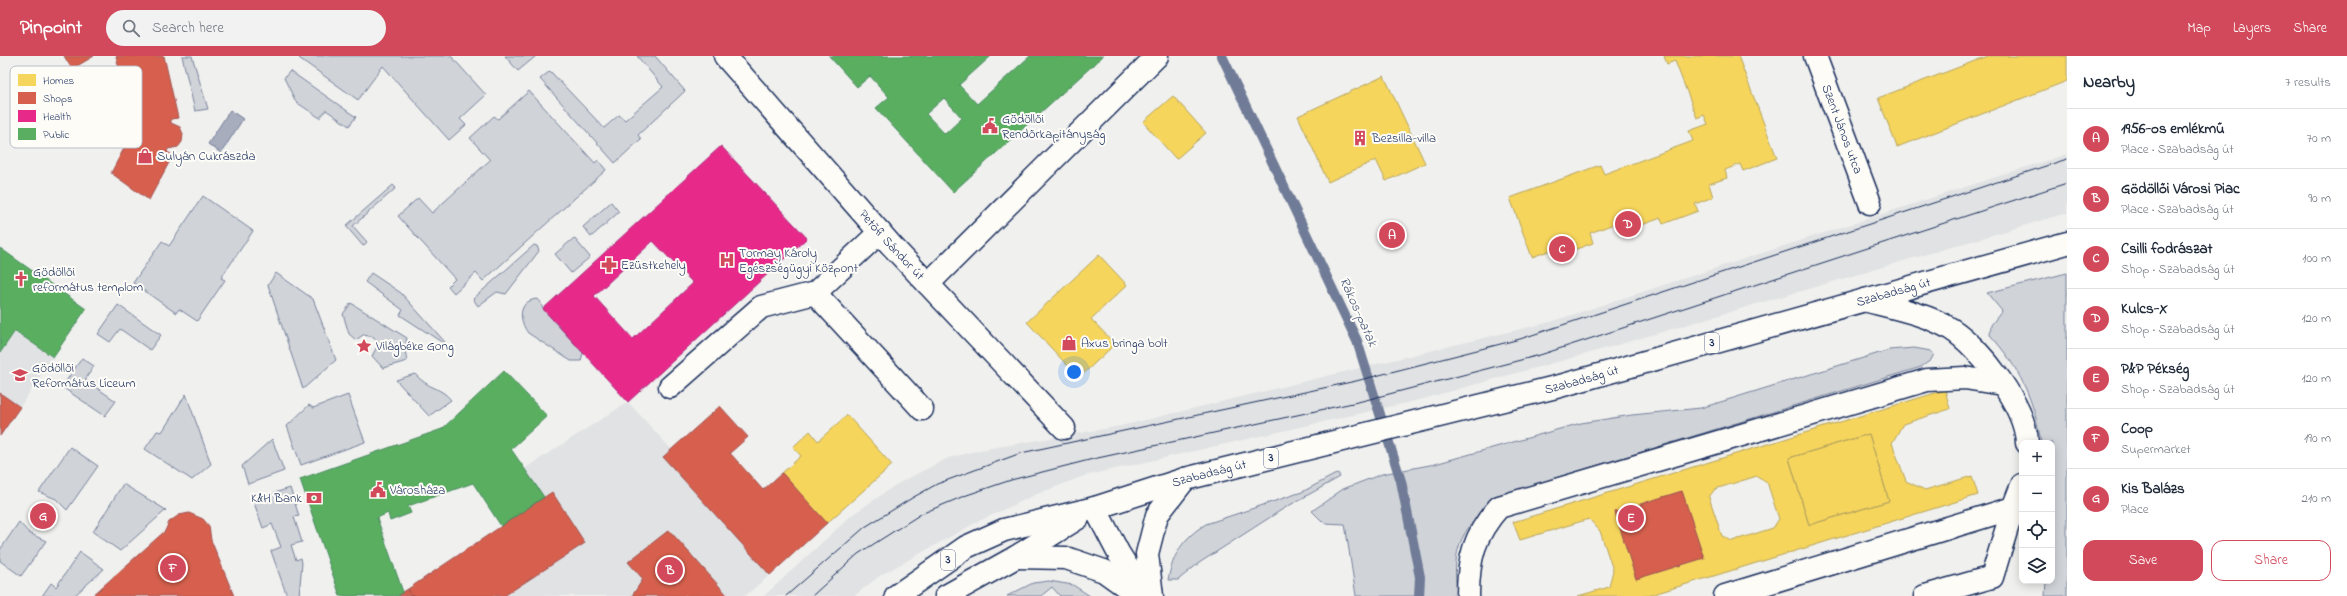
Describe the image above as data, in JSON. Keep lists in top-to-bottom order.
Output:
{
  "streets": {
    "main road": [
      "Szent János utca",
      "Petőfi Sándor út",
      "Szabadság út",
      "3"
    ]
  },
  "water": ["Rákos-patak"],
  "places": {
    "public building": ["Gödöllői Rendőrkapitányság", "Városháza"],
    "building": ["Bezsilla-villa"],
    "shop": ["Sulyán Cukrászda", "Axus bringa bolt"],
    "hospital": ["Tormay Károly Egészségügyi Központ"],
    "pharmacy": ["Ezüstkehely"],
    "church": ["Gödöllői református templom"],
    "place": ["Világbéke Gong"],
    "school or university": ["Gödöllői Református Líceum"],
    "bank": ["K&H Bank"]
  },
  "legend": [
    "Homes",
    "Shops",
    "Health",
    "Public"
  ],
  "page": {
    "header": "Pinpoint",
    "search": "Search here",
    "nav": ["Map", "Layers", "Share"],
    "heading": ["Nearby", "7 results"],
    "list": [
      {
        "mark": "A",
        "name": "1956-os emlékmű",
        "note": "Place · Szabadság út",
        "value": "70 m"
      },
      {
        "mark": "B",
        "name": "Gödöllői Városi Piac",
        "note": "Place · Szabadság út",
        "value": "90 m"
      },
      {
        "mark": "C",
        "name": "Csilli fodrászat",
        "note": "Shop · Szabadság út",
        "value": "100 m"
      },
      {
        "mark": "D",
        "name": "Kulcs-X",
        "note": "Shop · Szabadság út",
        "value": "120 m"
      },
      {
        "mark": "E",
        "name": "P&P Pékség",
        "note": "Shop · Szabadság út",
        "value": "120 m"
      },
      {
        "mark": "F",
        "name": "Coop",
        "note": "Supermarket",
        "value": "190 m"
      },
      {
        "mark": "G",
        "name": "Kis Balázs",
        "note": "Place",
        "value": "210 m"
      }
    ],
    "pins": [
      "D",
      "A",
      "C",
      "G",
      "E",
      "F",
      "B"
    ],
    "map_buttons": ["+", "−"],
    "buttons": ["Save", "Share"]
  }
}
